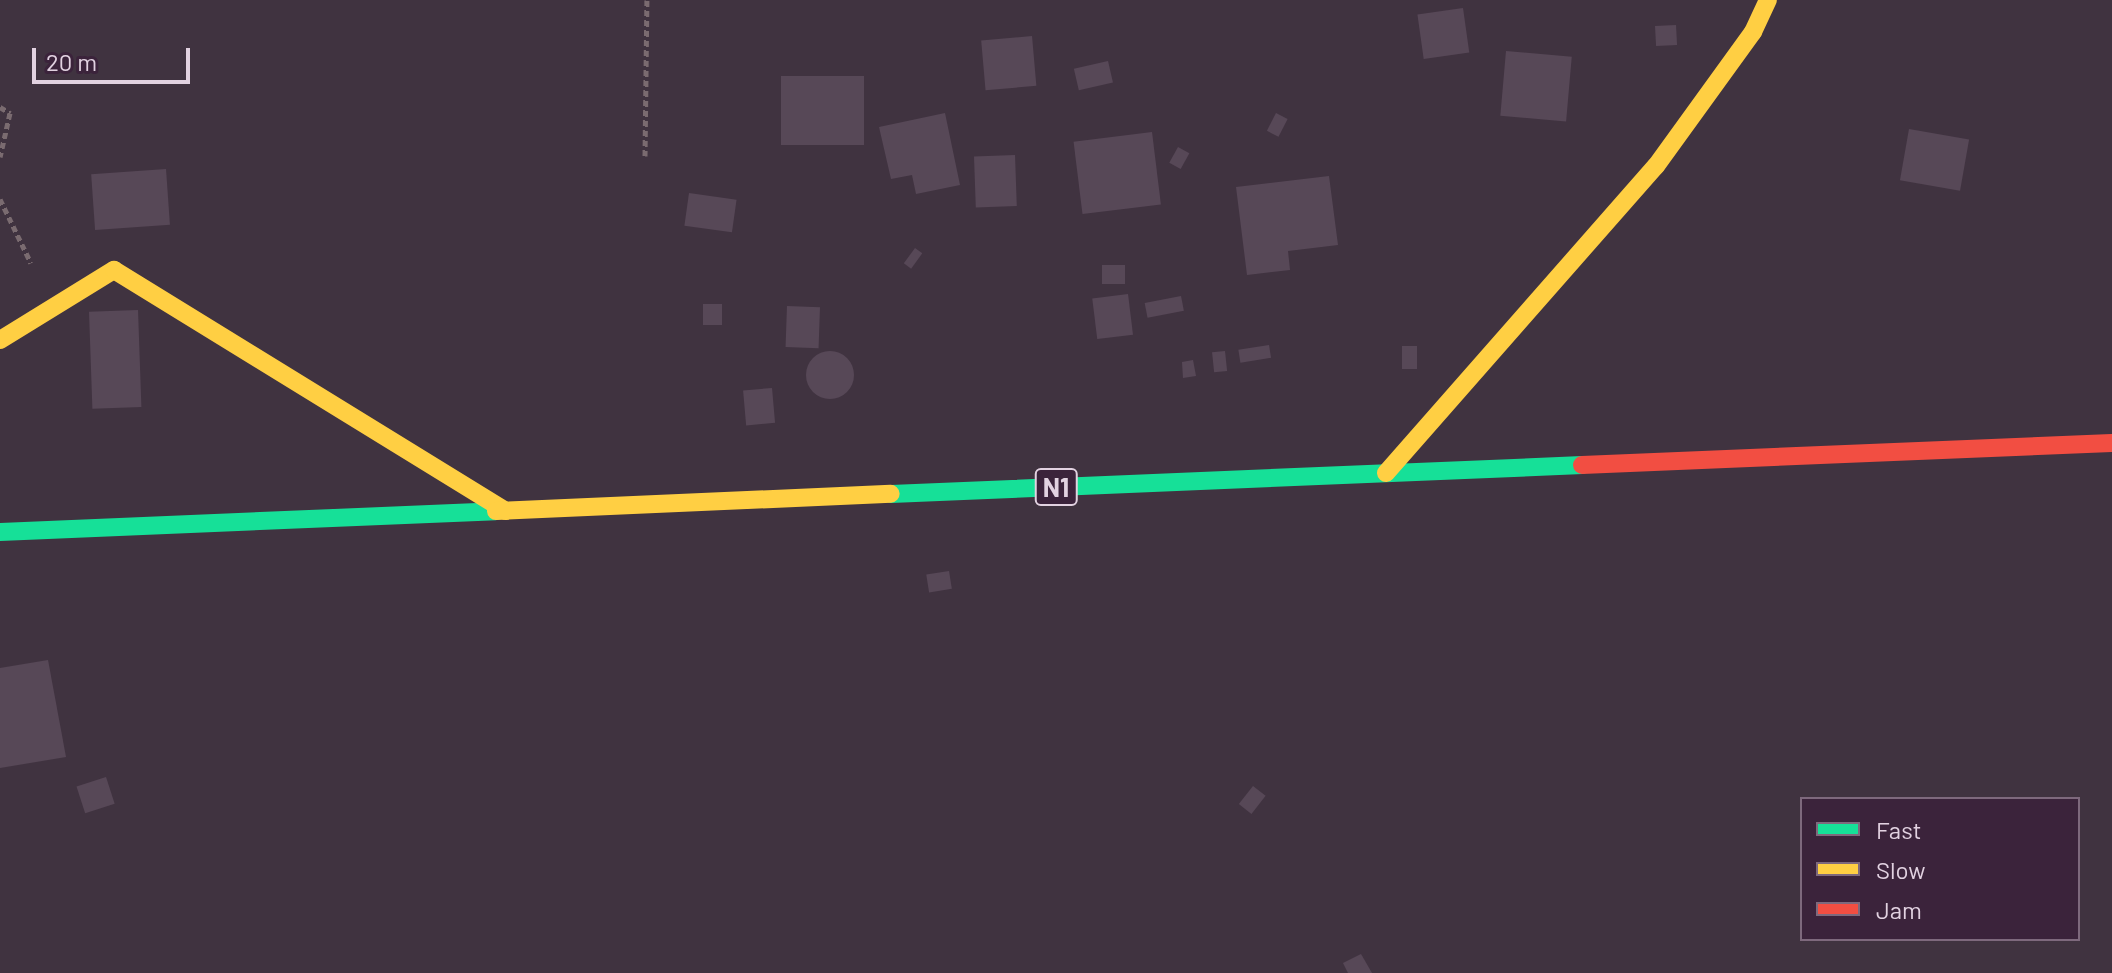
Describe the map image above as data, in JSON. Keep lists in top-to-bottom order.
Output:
{
  "streets": {
    "main road": ["N1"]
  },
  "legend": ["Fast", "Slow", "Jam"],
  "scale_bar": "20 m"
}
